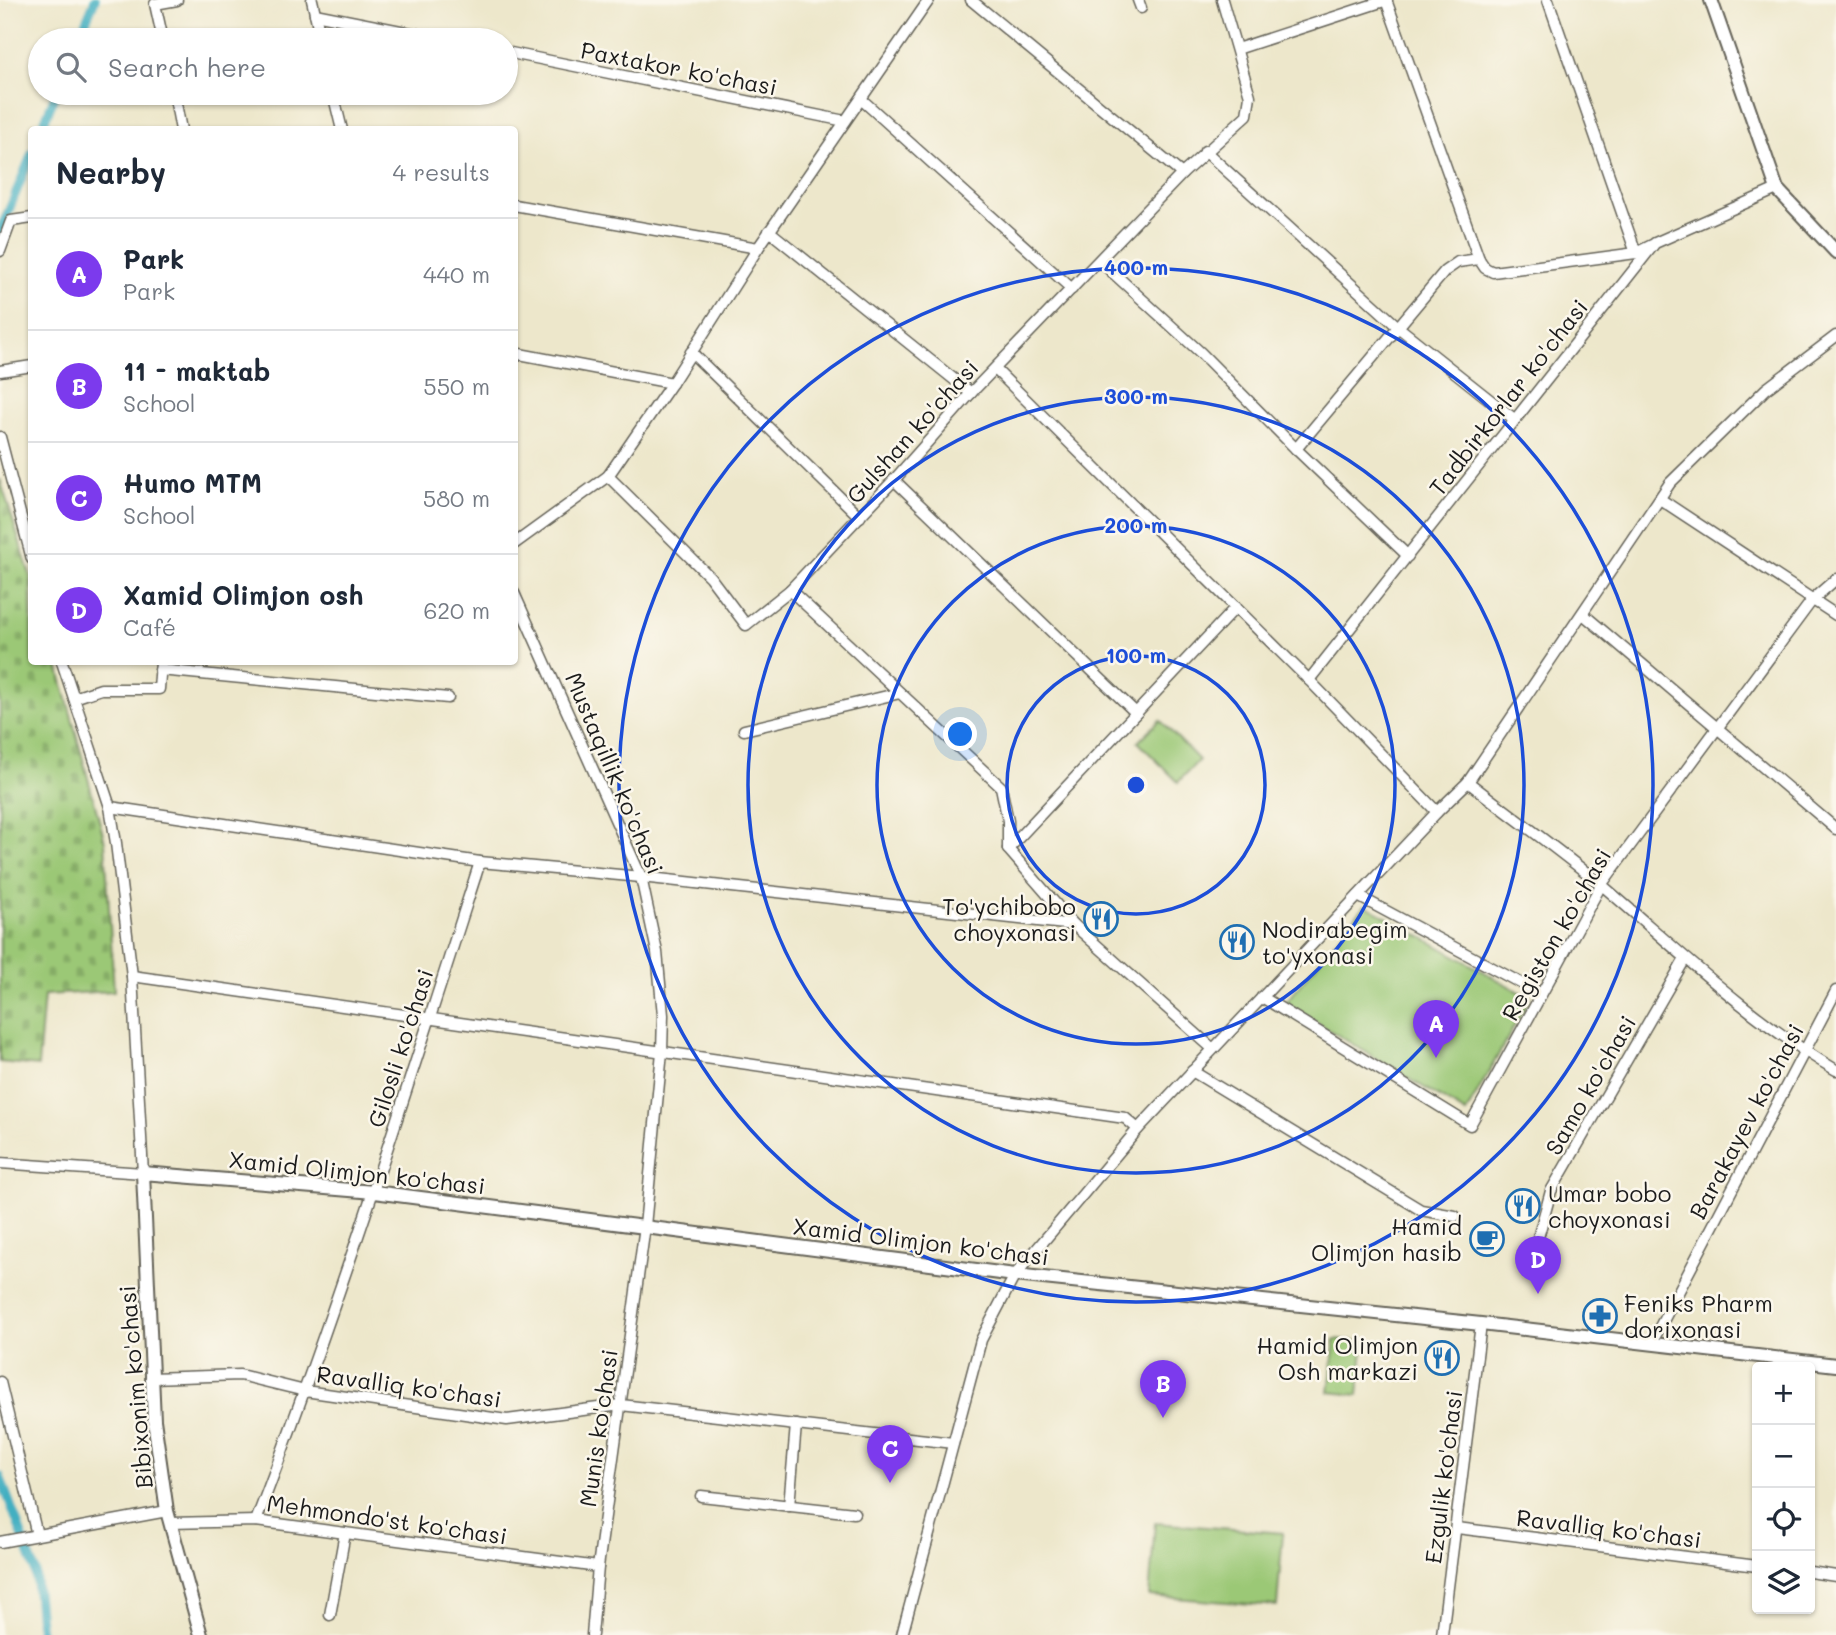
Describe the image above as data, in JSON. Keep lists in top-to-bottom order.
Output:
{
  "streets": {
    "main road": ["Xamid Olimjon ko'chasi", "Bibixonim ko'chasi"],
    "street": [
      "Paxtakor ko'chasi",
      "Tadbirkorlar ko'chasi",
      "Gulshan ko'chasi",
      "Mustaqillik ko'chasi",
      "Registon ko'chasi",
      "Gilosli ko'chasi",
      "Samo ko'chasi",
      "Barakayev ko'chasi",
      "Ravalliq ko'chasi",
      "Munis ko'chasi",
      "Ezgulik ko'chasi",
      "Mehmondo'st ko'chasi"
    ]
  },
  "crossings": [
    ["Mustaqillik ko'chasi", "Xamid Olimjon ko'chasi"],
    ["Mustaqillik ko'chasi", "Munis ko'chasi"],
    ["Gilosli ko'chasi", "Xamid Olimjon ko'chasi"],
    ["Gilosli ko'chasi", "Ravalliq ko'chasi"],
    ["Gilosli ko'chasi", "Mehmondo'st ko'chasi"],
    ["Barakayev ko'chasi", "Xamid Olimjon ko'chasi"],
    ["Xamid Olimjon ko'chasi", "Bibixonim ko'chasi"],
    ["Xamid Olimjon ko'chasi", "Munis ko'chasi"],
    ["Xamid Olimjon ko'chasi", "Ezgulik ko'chasi"],
    ["Ravalliq ko'chasi", "Bibixonim ko'chasi"],
    ["Ravalliq ko'chasi", "Munis ko'chasi"],
    ["Ravalliq ko'chasi", "Ezgulik ko'chasi"],
    ["Bibixonim ko'chasi", "Mehmondo'st ko'chasi"],
    ["Munis ko'chasi", "Mehmondo'st ko'chasi"]
  ],
  "places": {
    "restaurant": [
      "To'ychibobo choyxonasi",
      "Nodirabegim to'yxonasi",
      "Umar bobo choyxonasi",
      "Hamid Olimjon Osh markazi"
    ],
    "cafe": ["Hamid Olimjon hasib"],
    "pharmacy": ["Feniks Pharm dorixonasi"]
  },
  "page": {
    "search": "Search here",
    "heading": ["Nearby", "4 results"],
    "list": [
      {
        "mark": "A",
        "name": "Park",
        "note": "Park",
        "value": "440 m"
      },
      {
        "mark": "B",
        "name": "11 - maktab",
        "note": "School",
        "value": "550 m"
      },
      {
        "mark": "C",
        "name": "Humo MTM",
        "note": "School",
        "value": "580 m"
      },
      {
        "mark": "D",
        "name": "Xamid Olimjon osh",
        "note": "Café",
        "value": "620 m"
      }
    ],
    "pins": [
      "A",
      "D",
      "B",
      "C"
    ],
    "map_buttons": ["+", "−"]
  },
  "rings": [
    "400 m",
    "300 m",
    "200 m",
    "100 m"
  ]
}
